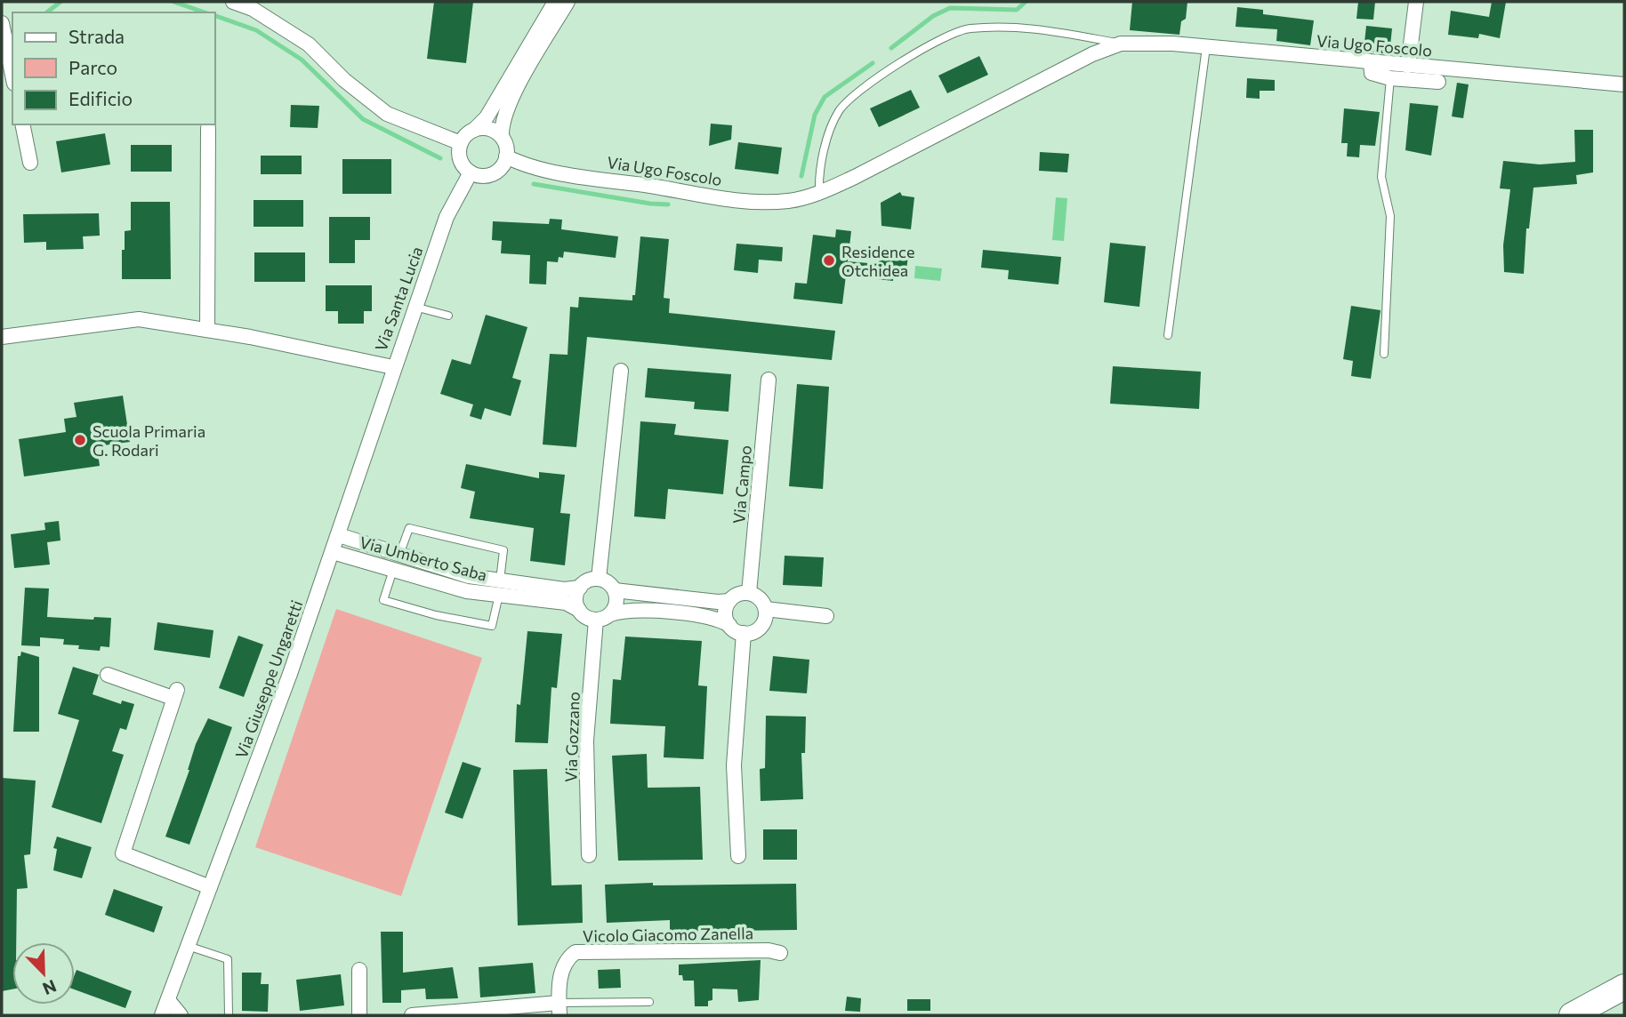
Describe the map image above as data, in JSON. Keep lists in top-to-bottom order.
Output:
{
  "streets": {
    "street": [
      "Via Ugo Foscolo",
      "Via Santa Lucia",
      "Via Campo",
      "Via Umberto Saba",
      "Via Giuseppe Ungaretti",
      "Via Gozzano",
      "Vicolo Giacomo Zanella"
    ]
  },
  "crossings": [
    ["Via Ugo Foscolo", "Via Santa Lucia"],
    ["Via Santa Lucia", "Via Giuseppe Ungaretti"],
    ["Via Umberto Saba", "Via Giuseppe Ungaretti"],
    ["Via Umberto Saba", "Via Gozzano"]
  ],
  "places": ["Residence Otchidea", "Scuola Primaria G. Rodari"],
  "legend": ["Strada", "Parco", "Edificio"],
  "north": "bottom right"
}
